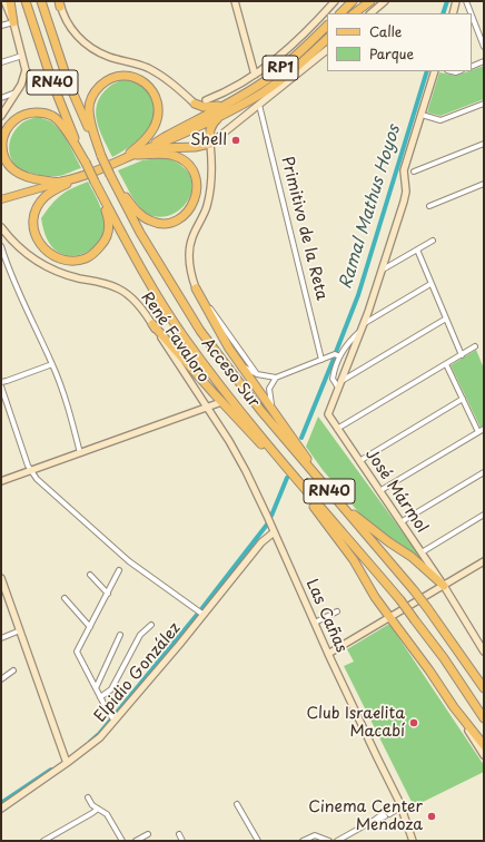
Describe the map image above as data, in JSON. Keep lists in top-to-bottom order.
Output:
{
  "streets": {
    "highway": ["RP1", "RN40", "Acceso Sur"],
    "main road": [
      "René Favaloro",
      "José Mármol",
      "Las Cañas",
      "Elpidio González"
    ],
    "street": ["Primitivo de la Reta"]
  },
  "crossings": [
    ["René Favaloro", "Las Cañas"],
    ["Las Cañas", "Elpidio González"]
  ],
  "water": ["Ramal Mathus Hoyos"],
  "places": ["Shell", "Club Israelita Macabí", "Cinema Center Mendoza"],
  "legend": ["Calle", "Parque"]
}
